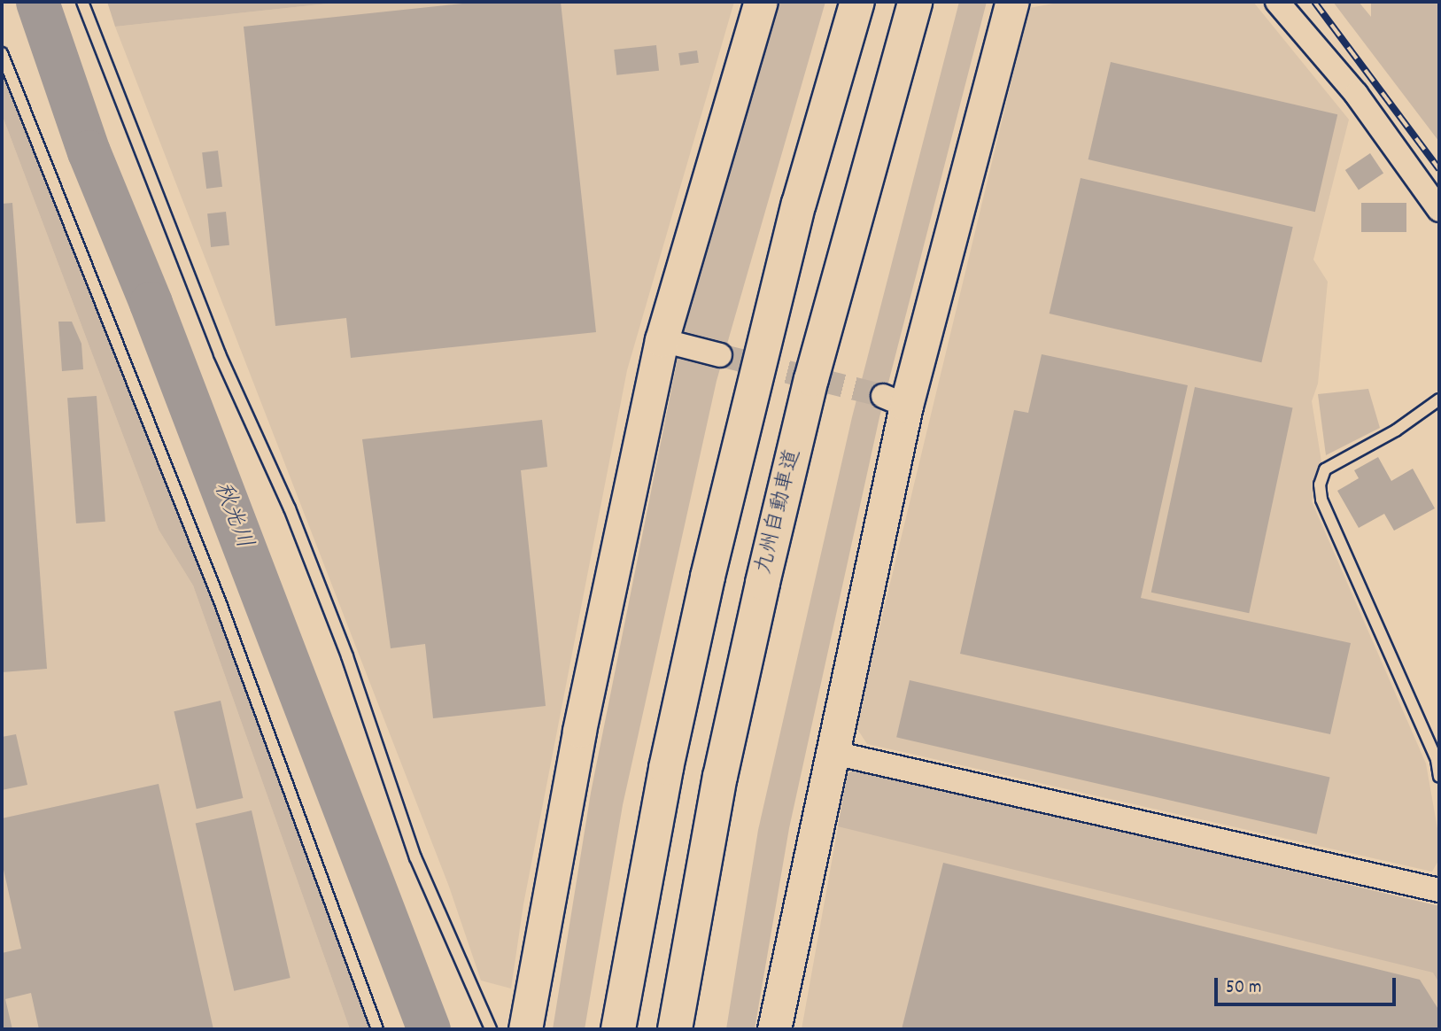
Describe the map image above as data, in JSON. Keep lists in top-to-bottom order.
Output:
{
  "streets": {
    "highway": ["九州自動車道"]
  },
  "water": ["秋光川"],
  "scale_bar": "50 m"
}
